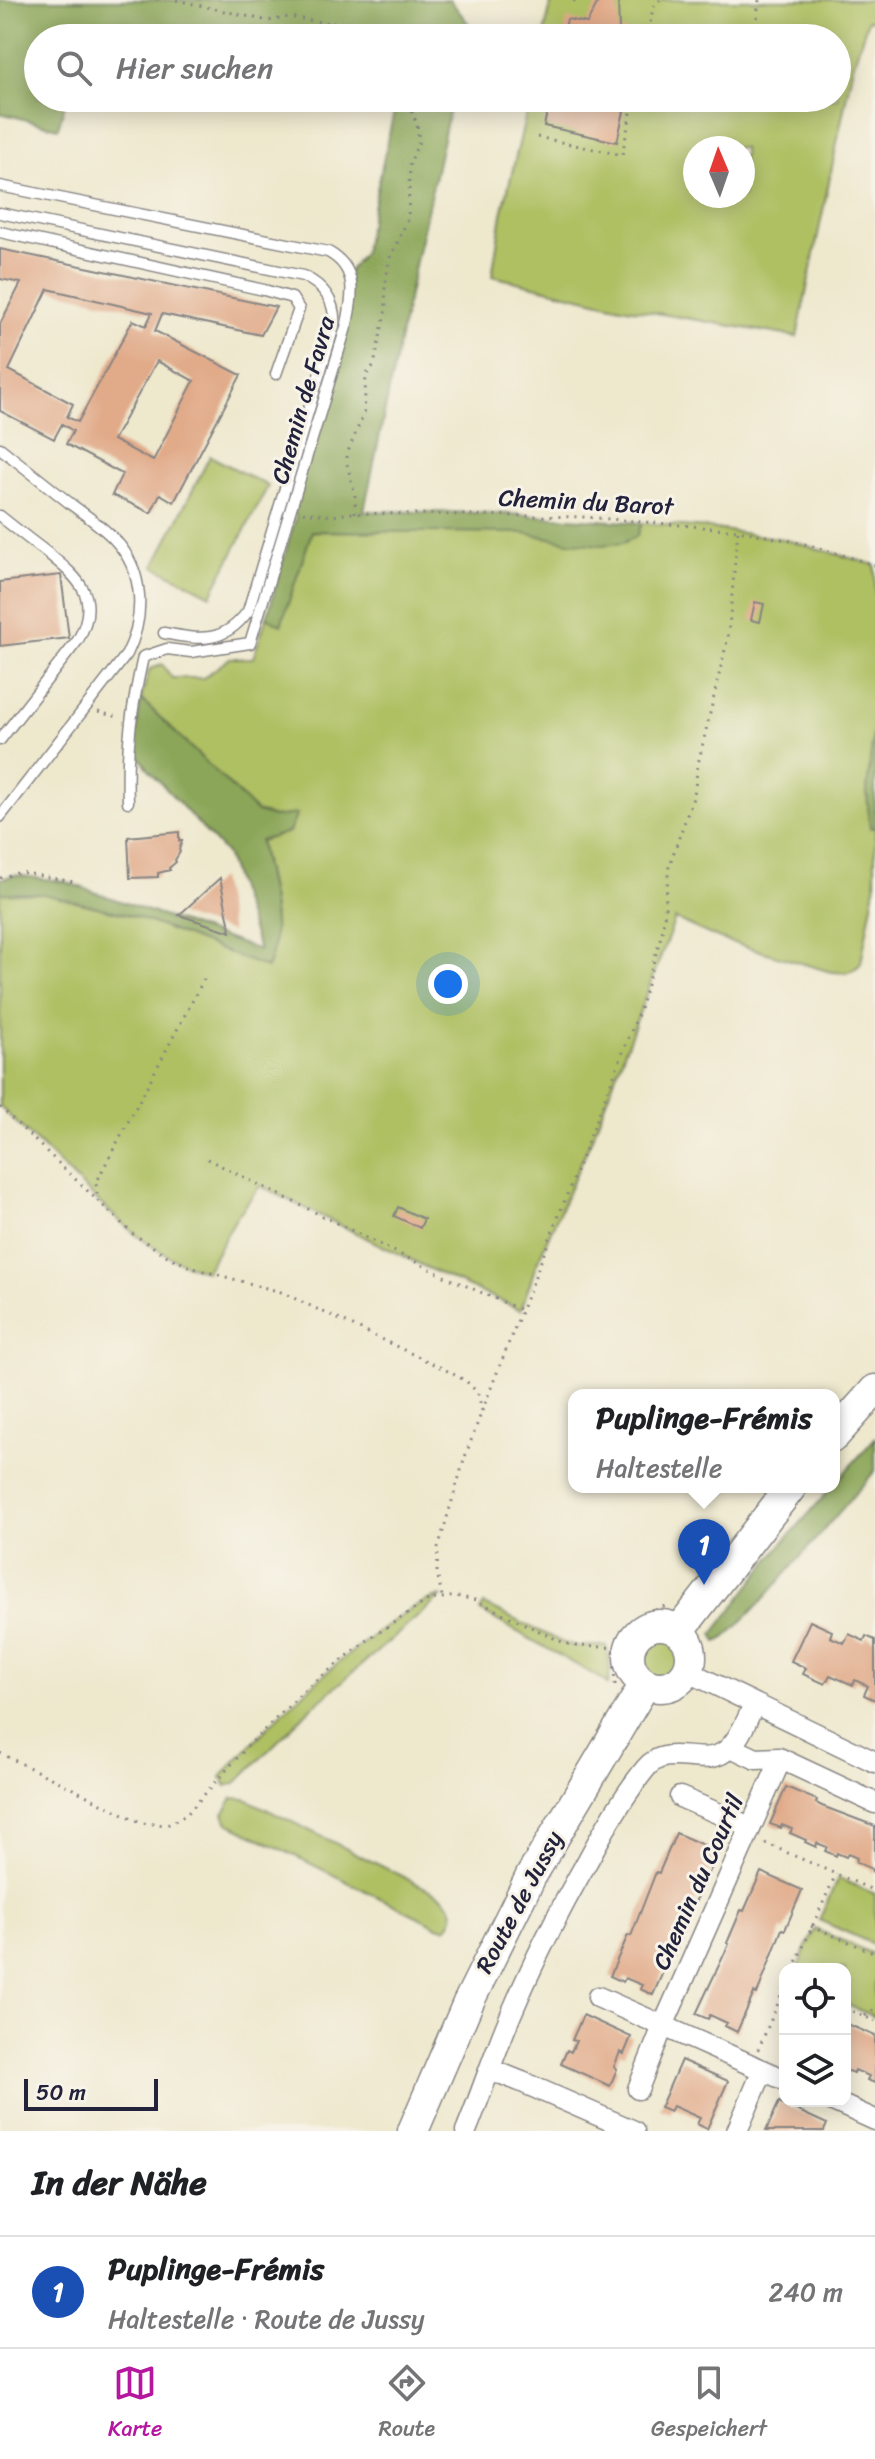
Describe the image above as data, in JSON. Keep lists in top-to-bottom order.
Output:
{
  "streets": {
    "main road": ["Route de Jussy"],
    "street": ["Chemin du Courtil"],
    "lane": ["Chemin de Favra"],
    "path": ["Chemin du Barot"]
  },
  "crossings": [
    ["Chemin de Favra", "Chemin du Barot"]
  ],
  "scale_bar": "50 m",
  "north": "top",
  "page": {
    "search": "Hier suchen",
    "popup": ["Puplinge-Frémis", "Haltestelle"],
    "pins": "1",
    "scale": "50 m",
    "heading": "In der Nähe",
    "list": [
      {
        "mark": "1",
        "name": "Puplinge-Frémis",
        "note": "Haltestelle · Route de Jussy",
        "value": "240 m"
      }
    ],
    "nav": ["Karte", "Route", "Gespeichert"]
  }
}
